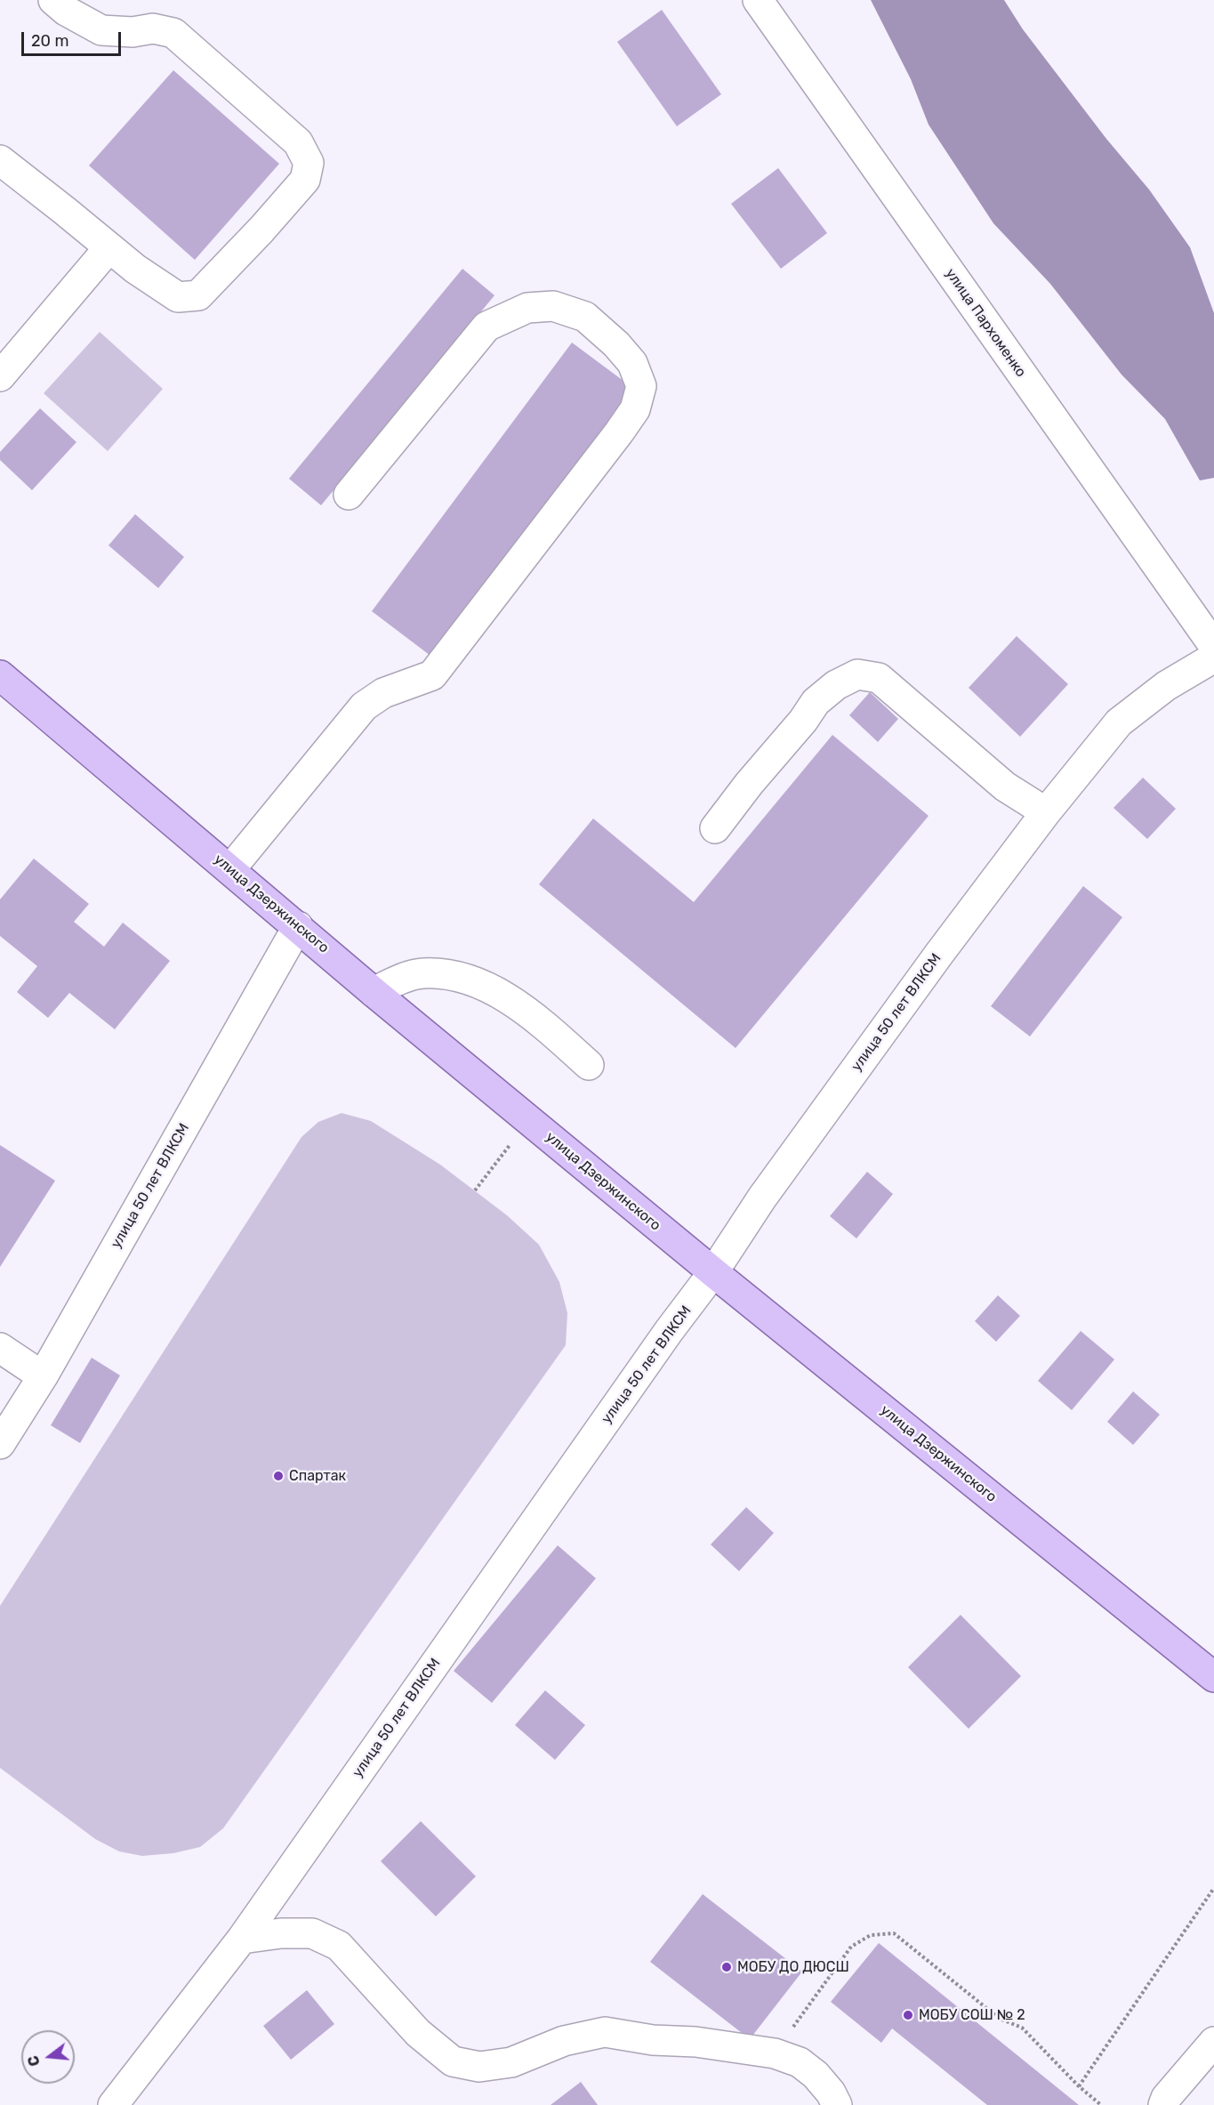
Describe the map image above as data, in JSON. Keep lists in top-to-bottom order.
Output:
{
  "streets": {
    "main road": ["улица Дзержинского"],
    "lane": ["улица Пархоменко", "улица 50 лет ВЛКСМ"]
  },
  "crossings": [
    ["улица Дзержинского", "улица 50 лет ВЛКСМ"]
  ],
  "places": ["Спартак", "МОБУ ДО ДЮСШ", "МОБУ СОШ № 2"],
  "scale_bar": "20 m",
  "north": "left"
}
